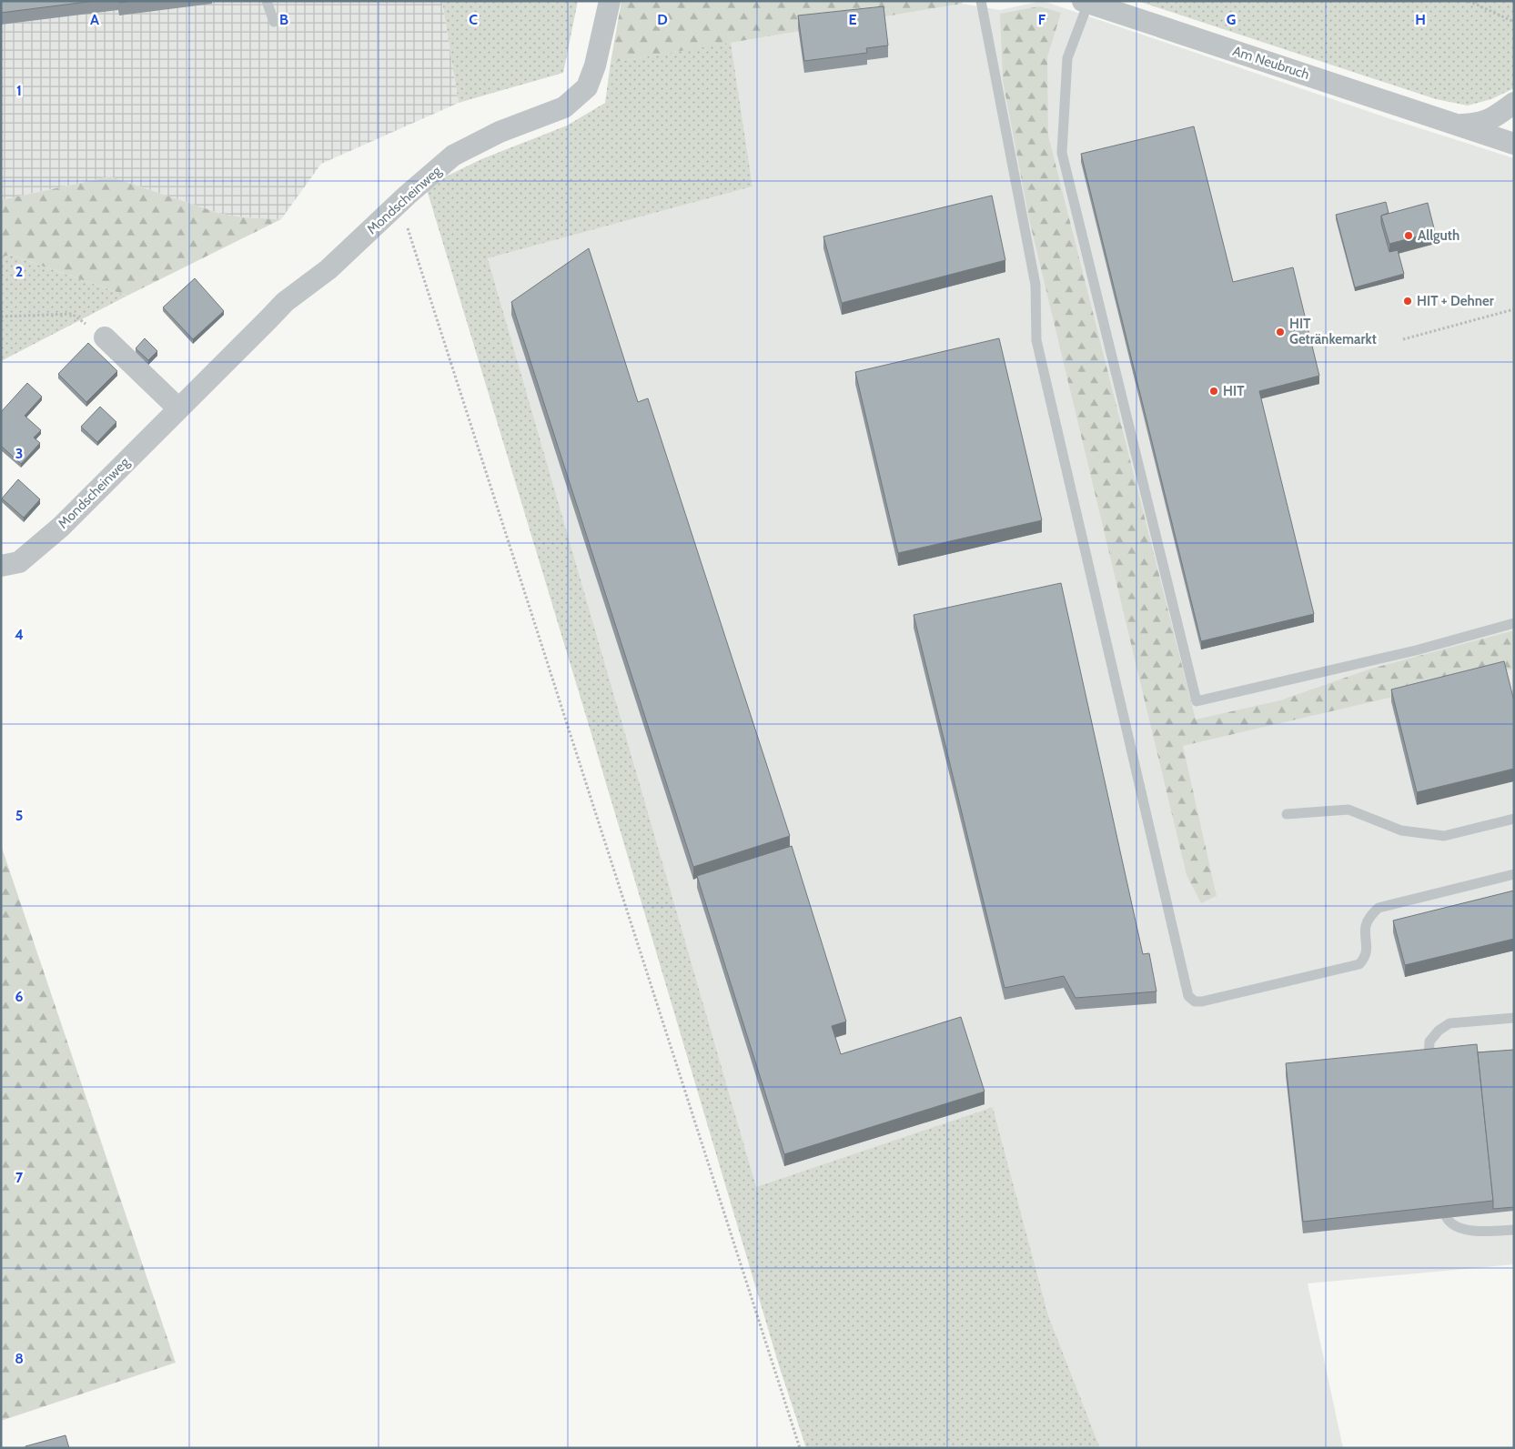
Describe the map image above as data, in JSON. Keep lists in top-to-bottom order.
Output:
{
  "streets": {
    "street": ["Am Neubruch", "Mondscheinweg"]
  },
  "places": [
    "Allguth",
    "HIT + Dehner",
    "HIT Getränkemarkt",
    "HIT"
  ],
  "grid": {
    "columns": [
      "A",
      "B",
      "C",
      "D",
      "E",
      "F",
      "G",
      "H"
    ],
    "rows": [
      "1",
      "2",
      "3",
      "4",
      "5",
      "6",
      "7",
      "8"
    ]
  }
}
